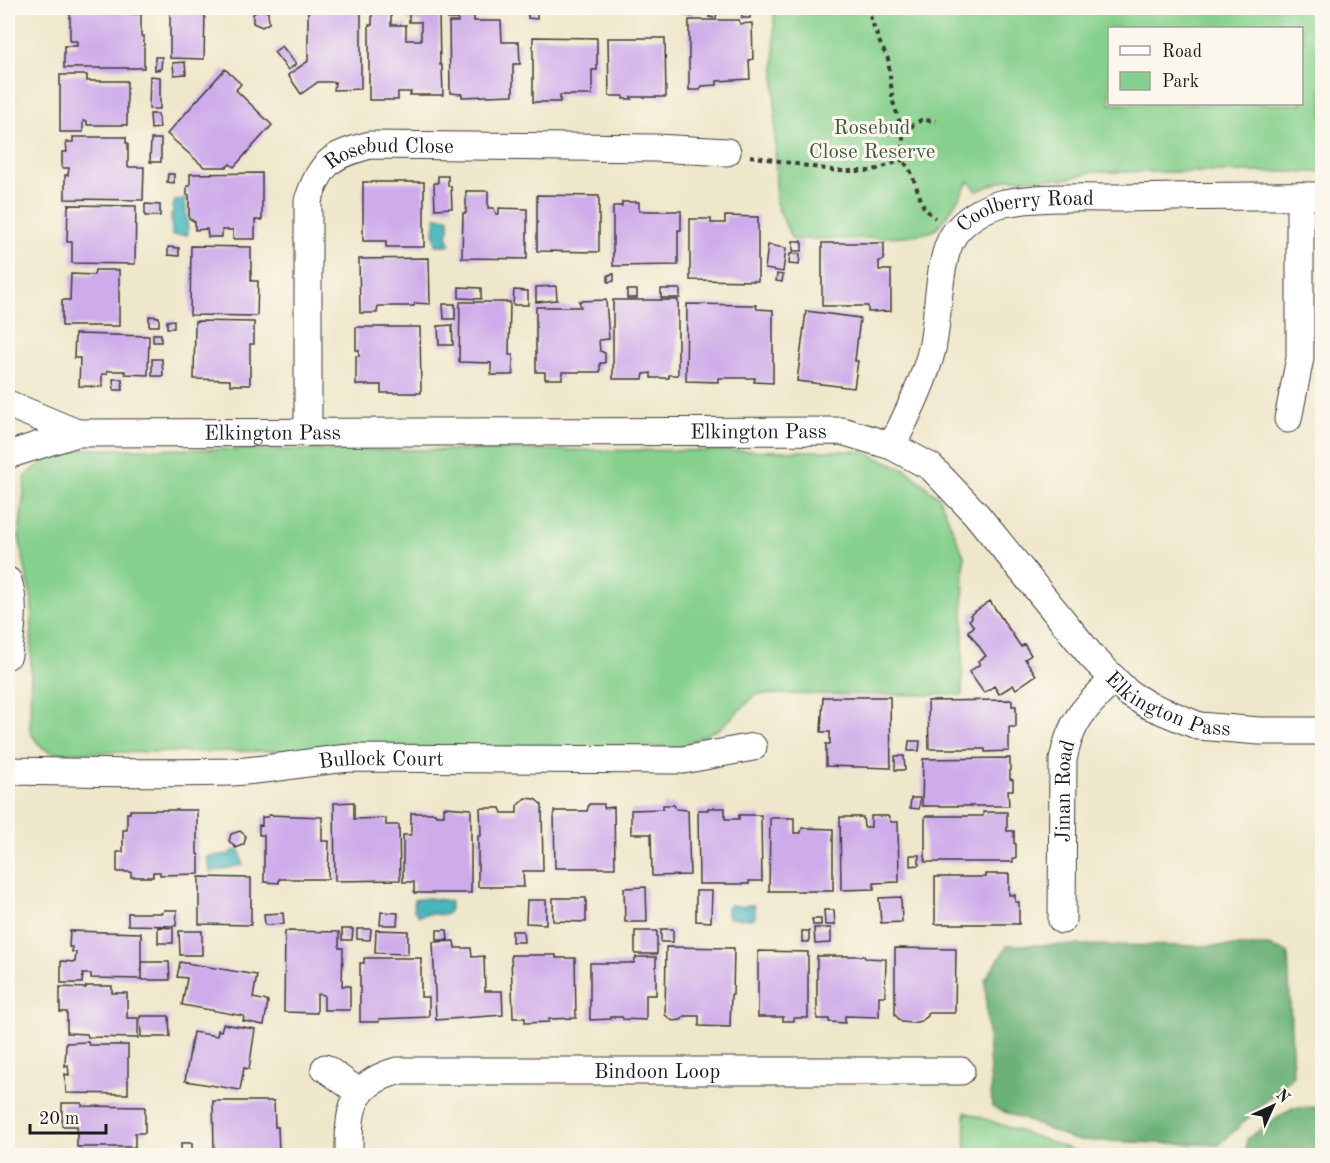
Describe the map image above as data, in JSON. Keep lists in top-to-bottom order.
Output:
{
  "streets": {
    "street": [
      "Rosebud Close",
      "Coolberry Road",
      "Elkington Pass",
      "Bullock Court",
      "Jinan Road",
      "Bindoon Loop"
    ]
  },
  "crossings": [
    ["Rosebud Close", "Elkington Pass"],
    ["Coolberry Road", "Elkington Pass"],
    ["Elkington Pass", "Jinan Road"]
  ],
  "parks": ["Rosebud Close Reserve"],
  "legend": ["Road", "Park"],
  "scale_bar": "20 m",
  "north": "top right"
}
